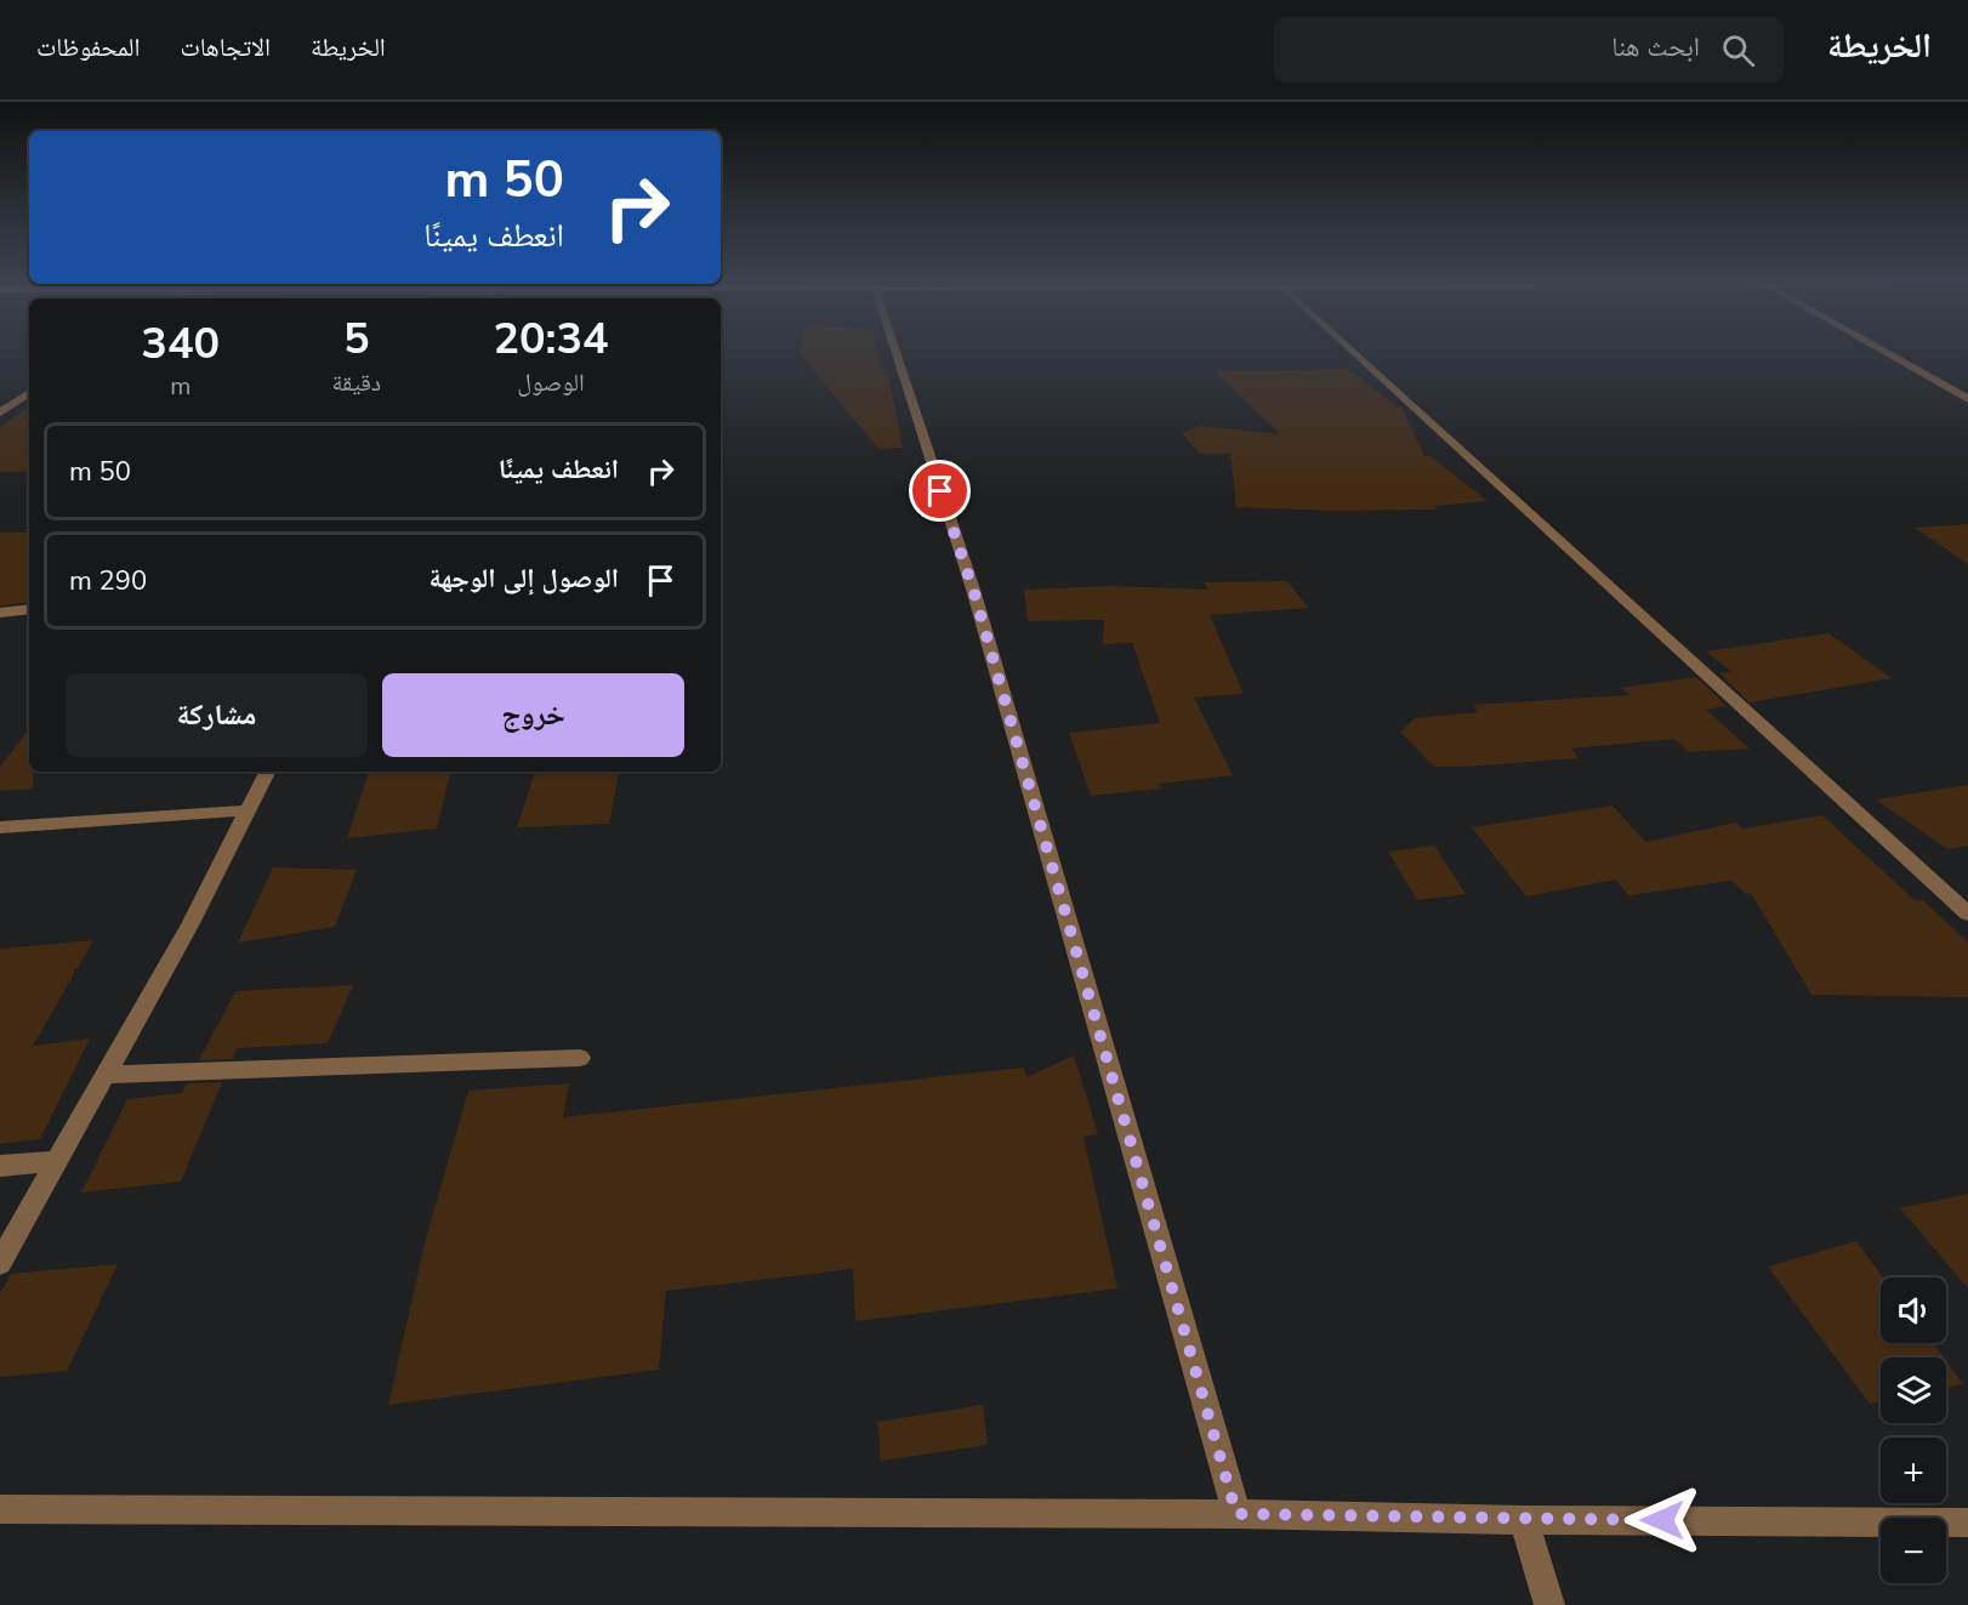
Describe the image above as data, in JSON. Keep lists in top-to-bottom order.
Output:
{
  "page": {
    "header": "الخريطة",
    "search": "ابحث هنا",
    "nav": ["الخريطة", "الاتجاهات", "المحفوظات"],
    "turn": ["50 m", "انعطف يمينًا"],
    "eta": [
      "20:34",
      "الوصول",
      "5",
      "دقيقة",
      "340",
      "m"
    ],
    "list": [
      {
        "name": "انعطف يمينًا",
        "value": "50 m"
      },
      {
        "name": "الوصول إلى الوجهة",
        "value": "290 m"
      }
    ],
    "buttons": ["خروج", "مشاركة"],
    "map_buttons": ["+", "−"]
  }
}
